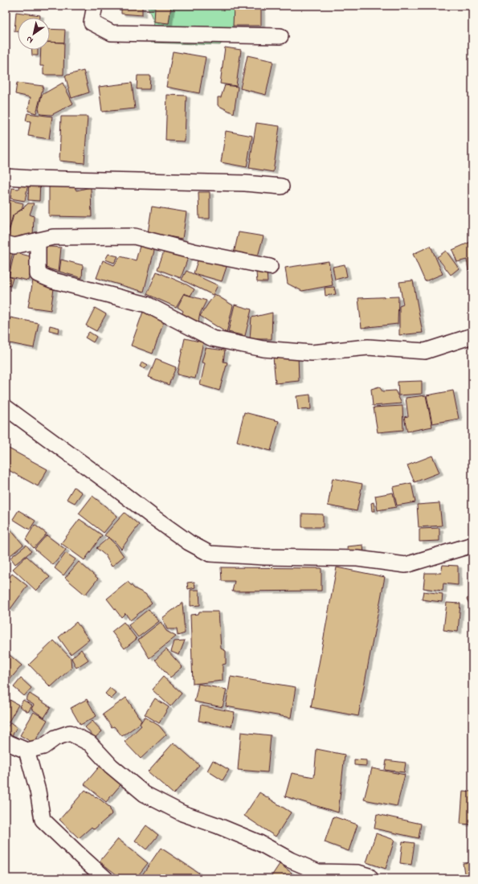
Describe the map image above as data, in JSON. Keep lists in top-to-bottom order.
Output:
{
  "north": "bottom left"
}
